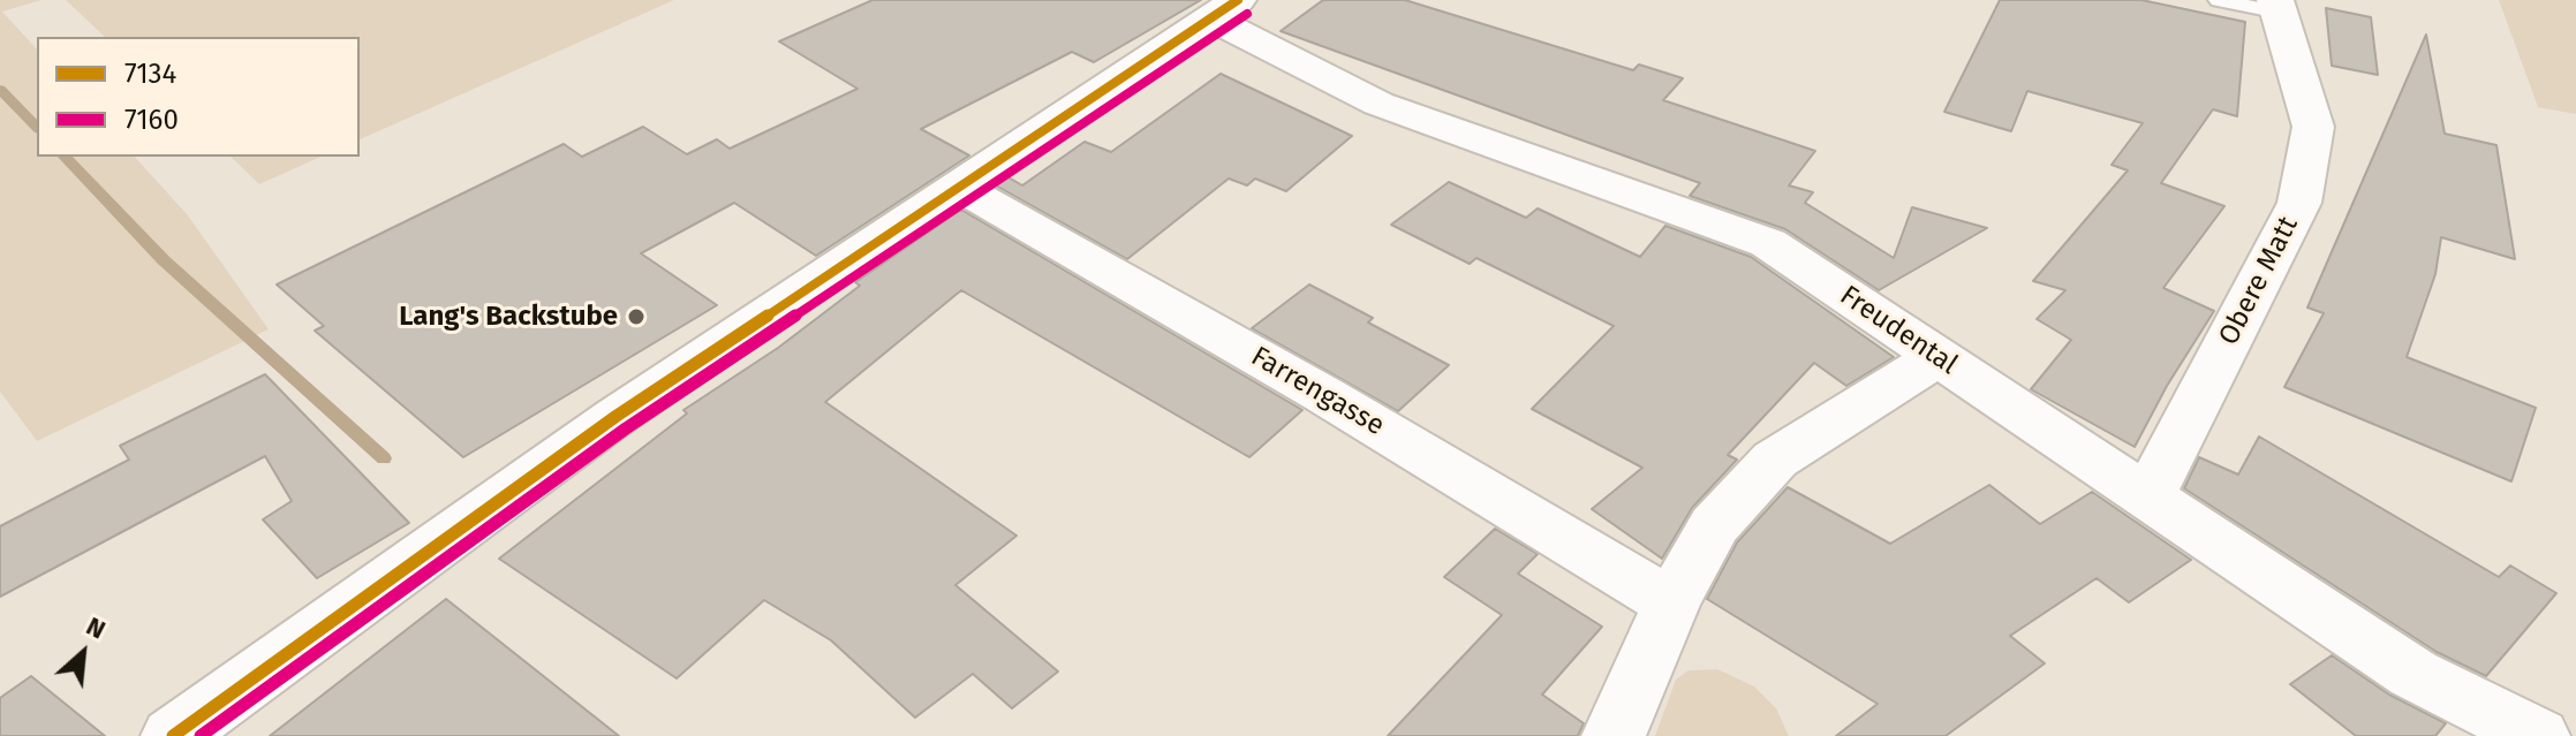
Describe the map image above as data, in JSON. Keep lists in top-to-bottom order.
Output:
{
  "streets": {
    "street": ["Obere Matt", "Freudental", "Farrengasse"]
  },
  "crossings": [
    ["Obere Matt", "Freudental"]
  ],
  "places": ["Lang's Backstube"],
  "lines": ["transit line 7134", "transit line 7160"],
  "legend": ["7134", "7160"],
  "north": "top right"
}
